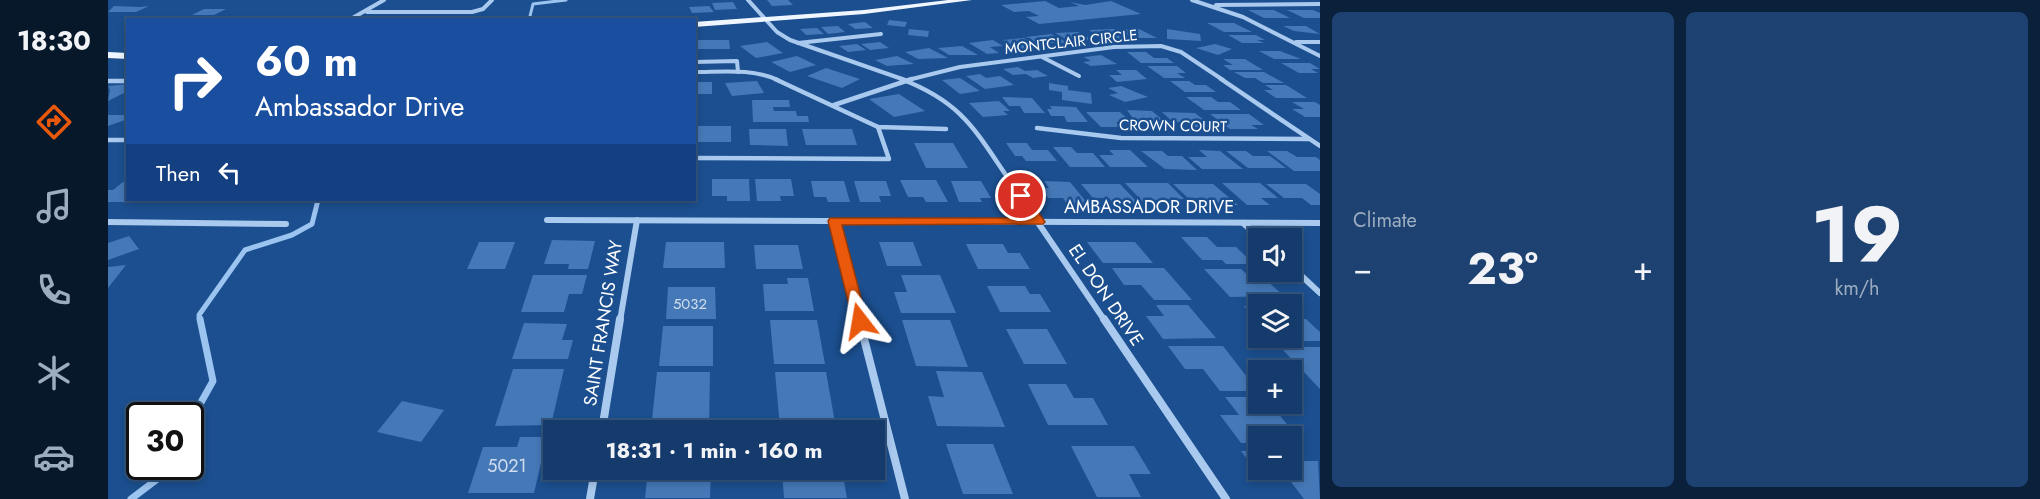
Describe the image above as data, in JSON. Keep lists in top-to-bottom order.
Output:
{
  "streets": {
    "street": [
      "MONTCLAIR CIRCLE",
      "CROWN COURT",
      "AMBASSADOR DRIVE",
      "EL DON DRIVE",
      "SAINT FRANCIS WAY"
    ]
  },
  "crossings": [
    ["MONTCLAIR CIRCLE", "CROWN COURT"],
    ["MONTCLAIR CIRCLE", "EL DON DRIVE"],
    ["AMBASSADOR DRIVE", "EL DON DRIVE"],
    ["AMBASSADOR DRIVE", "SAINT FRANCIS WAY"]
  ],
  "house_numbers": ["5032", "5021"],
  "page": {
    "tabs": "18:30",
    "tile": [
      "Climate",
      ["19", "km/h"]
    ],
    "turn": ["60 m", "Ambassador Drive"],
    "then": "Then",
    "map_buttons": ["+", "−"],
    "heat": ["−", "23°", "+"],
    "limit": "30",
    "trip": "18:31 · 1 min · 160 m"
  }
}
